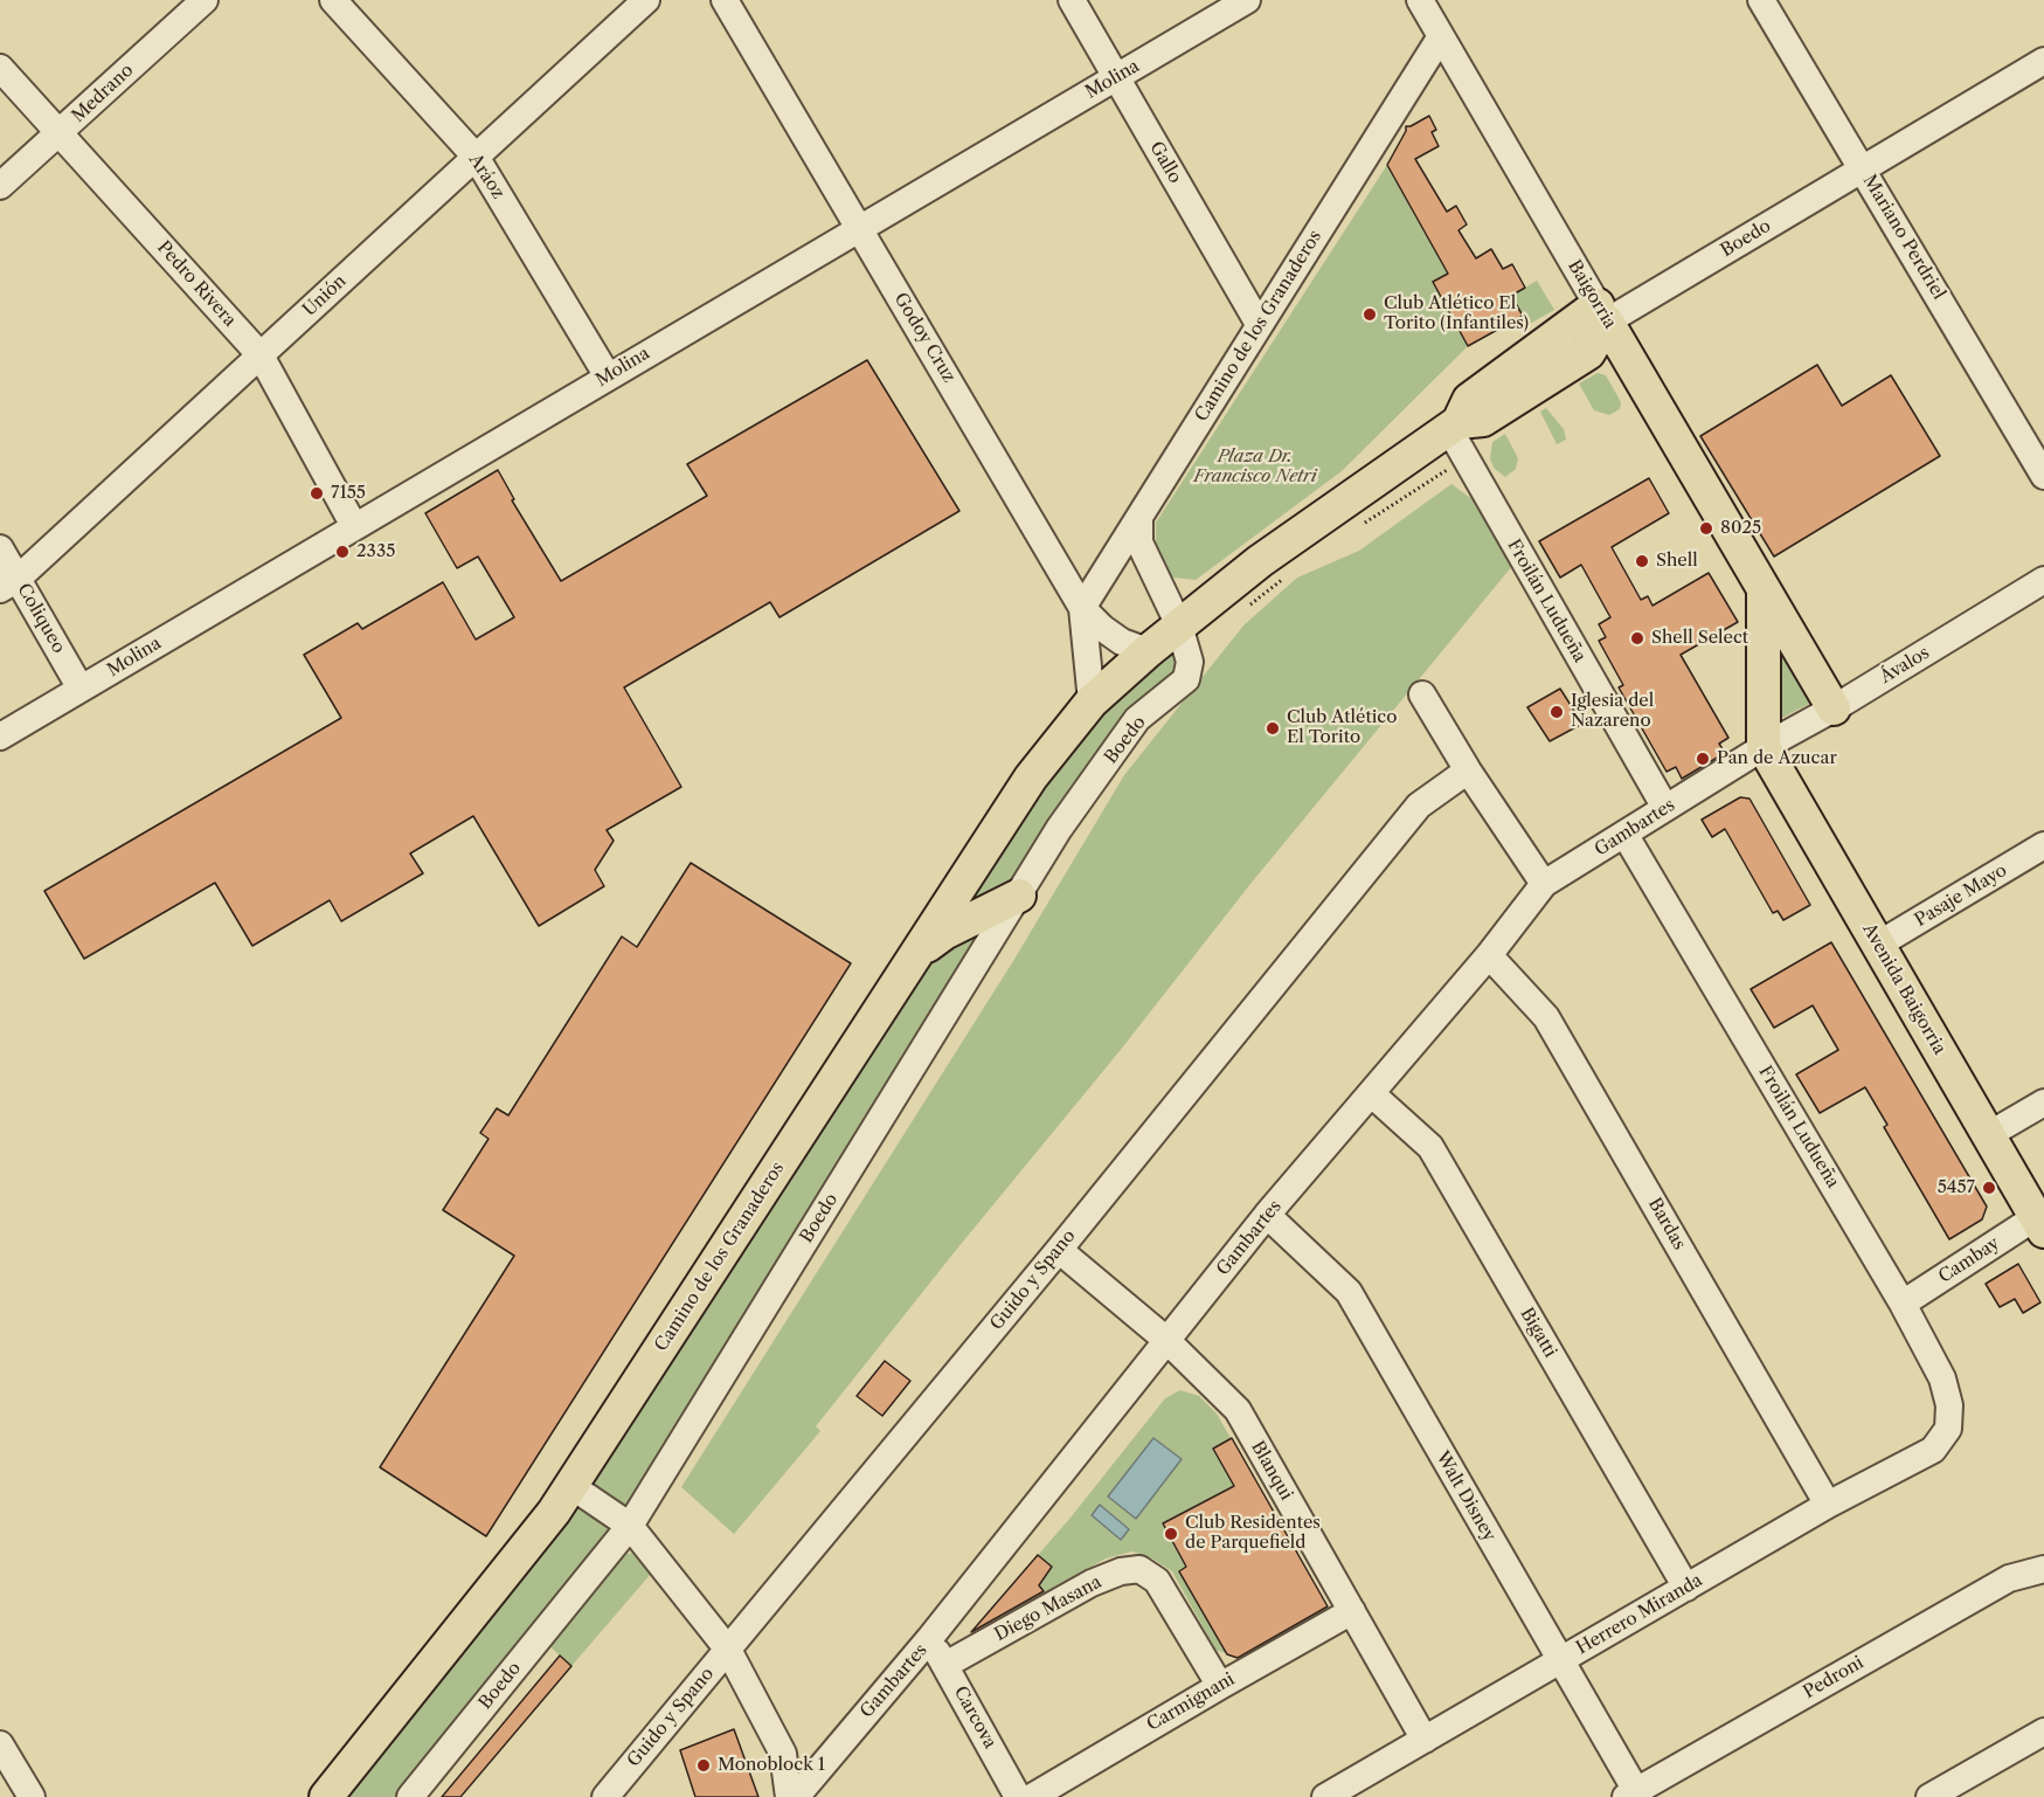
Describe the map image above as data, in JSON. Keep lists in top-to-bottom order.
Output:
{
  "streets": {
    "main road": [
      "Boedo",
      "Baigorria",
      "Camino de los Granaderos",
      "Avenida Baigorria"
    ],
    "street": [
      "Molina",
      "Medrano",
      "Gallo",
      "Aráoz",
      "Mariano Perdriel",
      "Pedro Rivera",
      "Unión",
      "Godoy Cruz",
      "Froilán Ludueña",
      "Coliqueo",
      "Ávalos",
      "Gambartes",
      "Pasaje Mayo",
      "Bardas",
      "Cambay",
      "Guido y Spano",
      "Bigatti",
      "Blanqui",
      "Walt Disney",
      "Diego Masana",
      "Herrero Miranda",
      "Pedroni",
      "Carmignani",
      "Carcova"
    ]
  },
  "crossings": [
    ["Molina", "Gallo"],
    ["Molina", "Aráoz"],
    ["Molina", "Pedro Rivera"],
    ["Molina", "Godoy Cruz"],
    ["Molina", "Coliqueo"],
    ["Medrano", "Pedro Rivera"],
    ["Gallo", "Camino de los Granaderos"],
    ["Aráoz", "Unión"],
    ["Mariano Perdriel", "Boedo"],
    ["Boedo", "Baigorria"],
    ["Boedo", "Camino de los Granaderos"],
    ["Boedo", "Godoy Cruz"],
    ["Boedo", "Froilán Ludueña"],
    ["Pedro Rivera", "Unión"],
    ["Baigorria", "Camino de los Granaderos"],
    ["Baigorria", "Ávalos"],
    ["Unión", "Coliqueo"],
    ["Camino de los Granaderos", "Godoy Cruz"],
    ["Froilán Ludueña", "Gambartes"],
    ["Froilán Ludueña", "Cambay"],
    ["Froilán Ludueña", "Herrero Miranda"],
    ["Ávalos", "Gambartes"],
    ["Ávalos", "Avenida Baigorria"],
    ["Gambartes", "Avenida Baigorria"],
    ["Gambartes", "Bardas"],
    ["Gambartes", "Bigatti"],
    ["Gambartes", "Blanqui"],
    ["Gambartes", "Walt Disney"],
    ["Gambartes", "Carcova"],
    ["Pasaje Mayo", "Avenida Baigorria"],
    ["Avenida Baigorria", "Cambay"],
    ["Bardas", "Herrero Miranda"],
    ["Guido y Spano", "Blanqui"],
    ["Bigatti", "Herrero Miranda"],
    ["Blanqui", "Herrero Miranda"],
    ["Blanqui", "Carmignani"],
    ["Walt Disney", "Herrero Miranda"],
    ["Walt Disney", "Pedroni"],
    ["Diego Masana", "Carmignani"],
    ["Diego Masana", "Carcova"]
  ],
  "parks": ["Plaza Dr. Francisco Netri"],
  "places": [
    "Club Atlético El Torito (Infantiles)",
    "7155",
    "8025",
    "2335",
    "Shell",
    "Shell Select",
    "Iglesia del Nazareno",
    "Club Atlético El Torito",
    "Pan de Azucar",
    "5457",
    "Club Residentes de Parquefield",
    "Monoblock 1"
  ]
}
